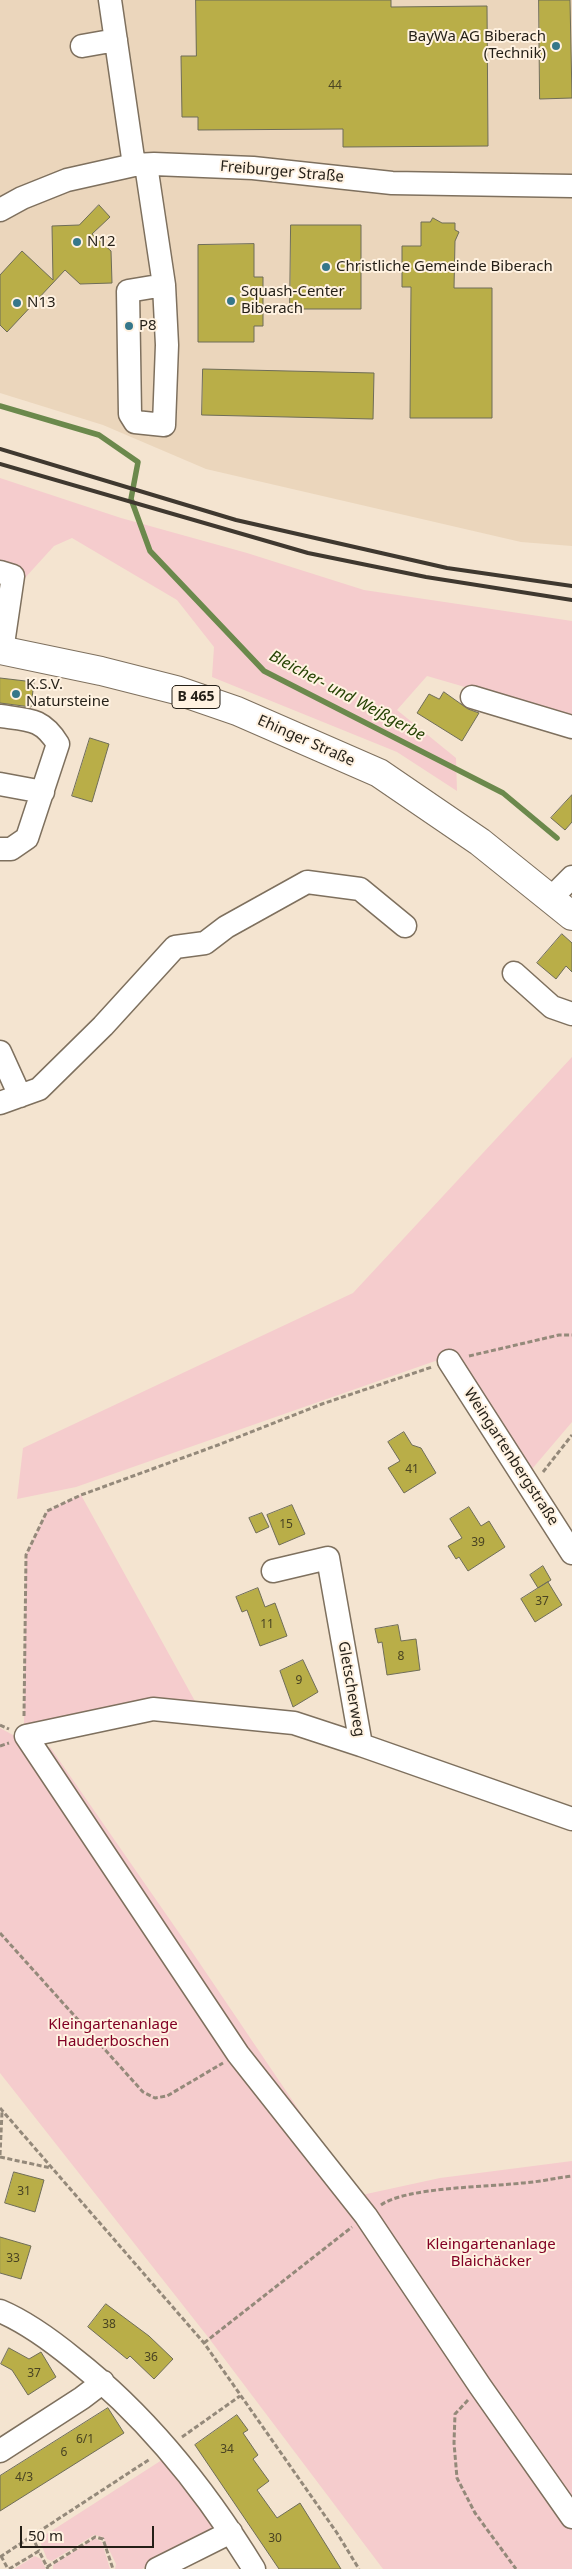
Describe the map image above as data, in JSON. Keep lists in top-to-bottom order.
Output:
{
  "streets": {
    "main road": ["B 465", "Ehinger Straße"],
    "street": ["Freiburger Straße", "Weingartenbergstraße", "Gletscherweg"]
  },
  "water": ["Bleicher- und Weißgerbe"],
  "parks": ["Kleingartenanlage Hauderboschen", "Kleingartenanlage Blaichäcker"],
  "places": [
    "BayWa AG Biberach (Technik)",
    "N12",
    "Christliche Gemeinde Biberach",
    "Squash-Center Biberach",
    "N13",
    "P8",
    "K.S.V. Natursteine"
  ],
  "house_numbers": [
    "44",
    "41",
    "15",
    "39",
    "37",
    "11",
    "8",
    "9",
    "31",
    "33",
    "38",
    "36",
    "37",
    "6/1",
    "34",
    "6",
    "4/3",
    "30"
  ],
  "scale_bar": "50 m"
}
